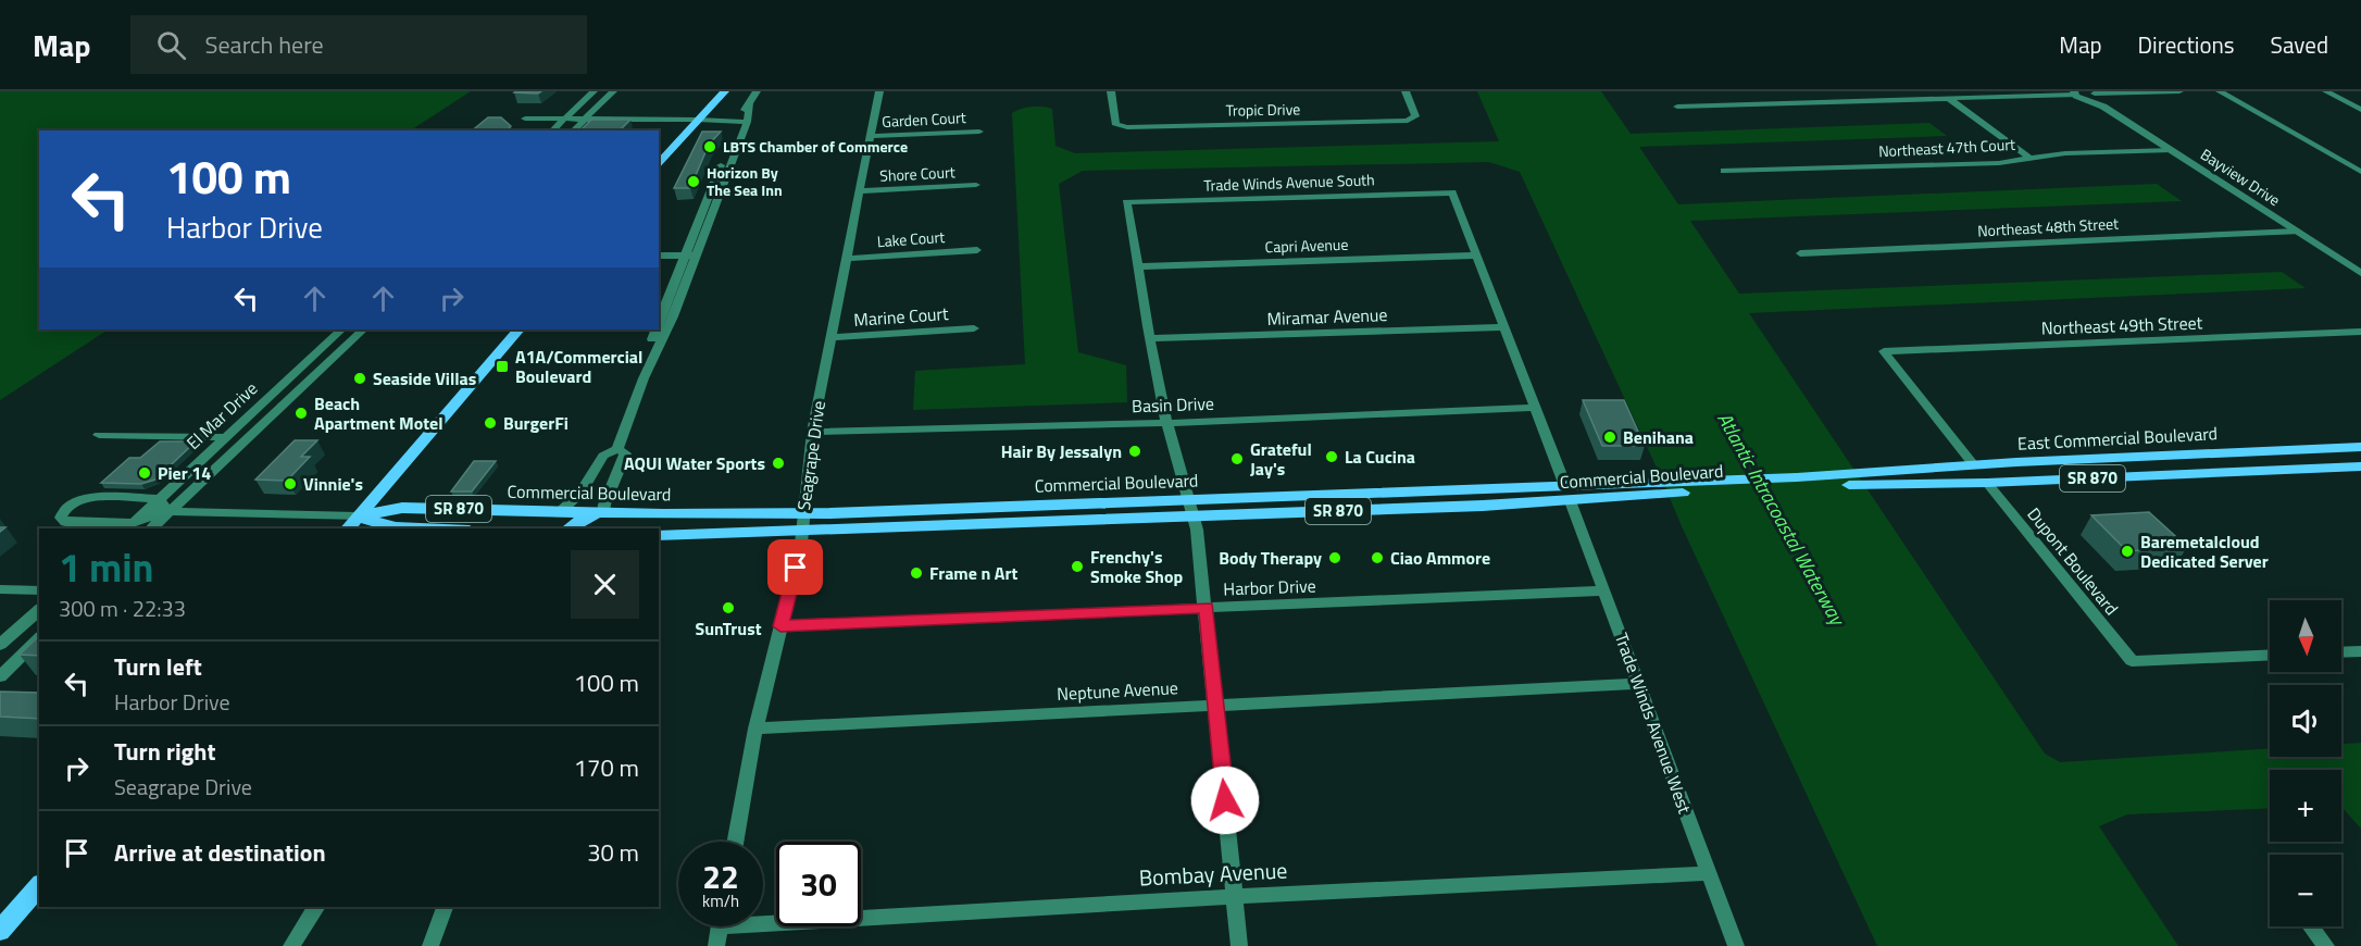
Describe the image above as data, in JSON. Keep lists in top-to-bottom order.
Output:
{
  "streets": {
    "main road": ["East Commercial Boulevard", "Commercial Boulevard", "SR 870"],
    "street": [
      "Tropic Drive",
      "Garden Court",
      "Northeast 47th Court",
      "Shore Court",
      "Bayview Drive",
      "Trade Winds Avenue South",
      "Northeast 48th Street",
      "Lake Court",
      "Capri Avenue",
      "Marine Court",
      "Miramar Avenue",
      "Northeast 49th Street",
      "Basin Drive",
      "El Mar Drive",
      "Seagrape Drive",
      "Dupont Boulevard",
      "Harbor Drive",
      "Neptune Avenue",
      "Trade Winds Avenue West",
      "Bombay Avenue"
    ]
  },
  "crossings": [
    ["Garden Court", "Seagrape Drive"],
    ["Northeast 47th Court", "Bayview Drive"],
    ["Shore Court", "Seagrape Drive"],
    ["Bayview Drive", "Northeast 48th Street"],
    ["Trade Winds Avenue South", "Capri Avenue"],
    ["Trade Winds Avenue South", "Trade Winds Avenue West"],
    ["Lake Court", "Seagrape Drive"],
    ["Capri Avenue", "Trade Winds Avenue West"],
    ["Marine Court", "Seagrape Drive"],
    ["Miramar Avenue", "Trade Winds Avenue West"],
    ["Northeast 49th Street", "East Commercial Boulevard"],
    ["Basin Drive", "Seagrape Drive"],
    ["Basin Drive", "Trade Winds Avenue West"],
    ["El Mar Drive", "Commercial Boulevard"],
    ["East Commercial Boulevard", "Commercial Boulevard"],
    ["East Commercial Boulevard", "SR 870"],
    ["Seagrape Drive", "Commercial Boulevard"],
    ["Seagrape Drive", "Harbor Drive"],
    ["Seagrape Drive", "Neptune Avenue"],
    ["Commercial Boulevard", "SR 870"],
    ["Commercial Boulevard", "Trade Winds Avenue West"],
    ["SR 870", "Dupont Boulevard"],
    ["Harbor Drive", "Trade Winds Avenue West"],
    ["Neptune Avenue", "Trade Winds Avenue West"],
    ["Trade Winds Avenue West", "Bombay Avenue"]
  ],
  "water": ["Atlantic Intracoastal Waterway"],
  "places": {
    "other": [
      "LBTS Chamber of Commerce",
      "Horizon By The Sea Inn",
      "Seaside Villas",
      "Beach Apartment Motel",
      "BurgerFi",
      "Benihana",
      "Hair By Jessalyn",
      "La Cucina",
      "Grateful Jay's",
      "AQUI Water Sports",
      "Pier 14",
      "Vinnie's",
      "Baremetalcloud Dedicated Server",
      "Body Therapy",
      "Ciao Ammore",
      "Frenchy's Smoke Shop",
      "Frame n Art",
      "SunTrust"
    ],
    "transit": ["A1A/Commercial Boulevard"]
  },
  "north": "bottom",
  "page": {
    "header": "Map",
    "search": "Search here",
    "nav": ["Map", "Directions", "Saved"],
    "turn": ["100 m", "Harbor Drive"],
    "heading": ["1 min", "300 m · 22:33"],
    "map_buttons": ["+", "−"],
    "list": [
      {
        "name": "Turn left",
        "note": "Harbor Drive",
        "value": "100 m"
      },
      {
        "name": "Turn right",
        "note": "Seagrape Drive",
        "value": "170 m"
      },
      {
        "name": "Arrive at destination",
        "value": "30 m"
      }
    ],
    "speed": "22 km/h",
    "limit": "30"
  }
}
